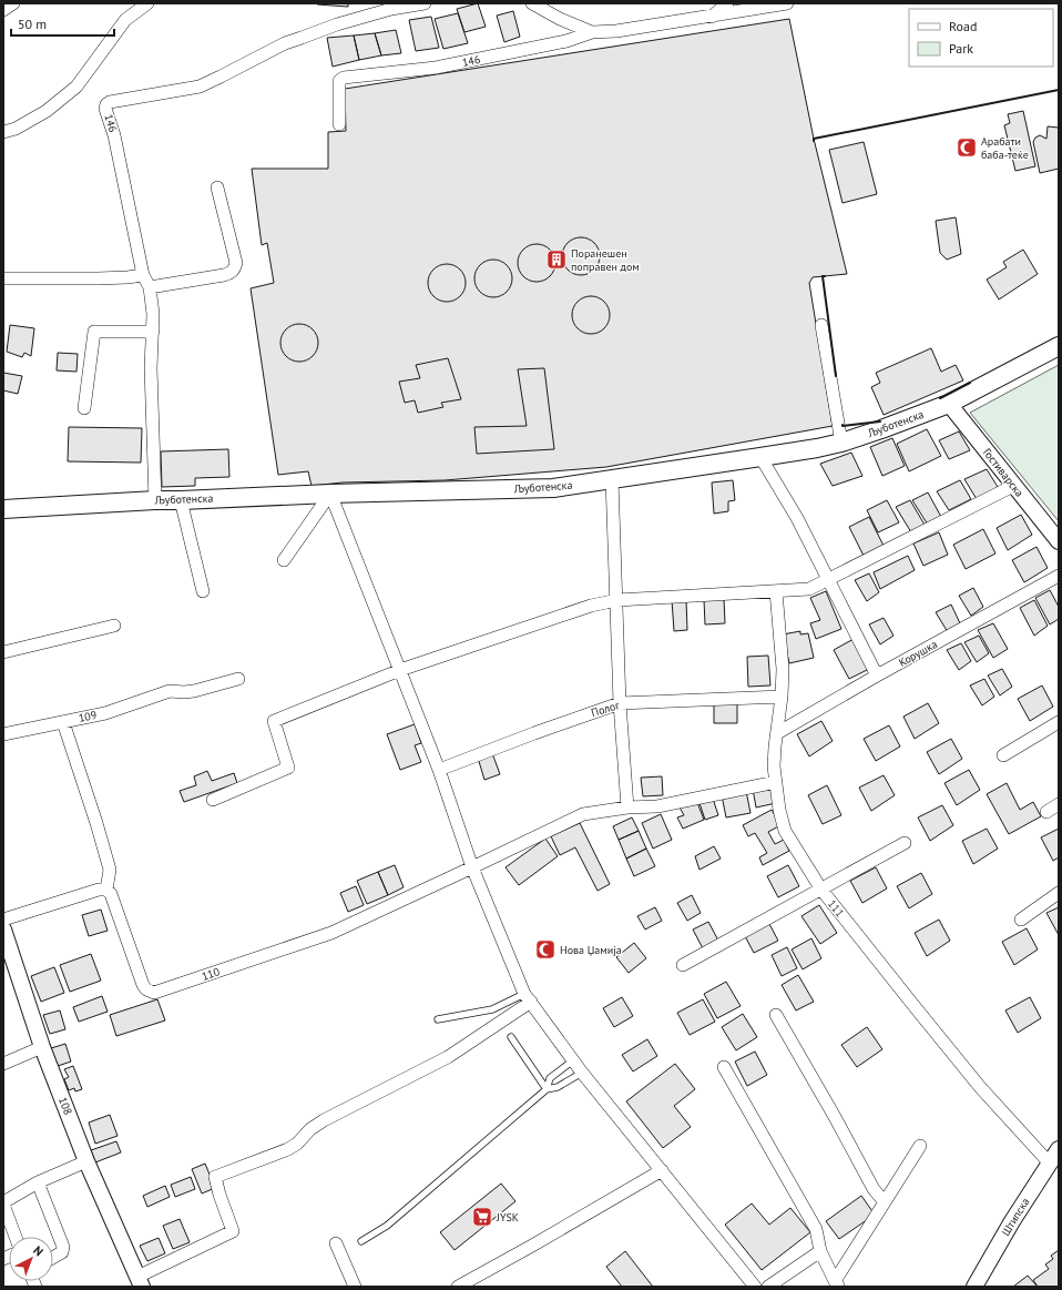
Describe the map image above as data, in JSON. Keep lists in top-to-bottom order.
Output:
{
  "streets": {
    "main road": ["Љуботенска"],
    "street": [
      "146",
      "Гостиварска",
      "Корушка",
      "Полог",
      "109",
      "111",
      "110",
      "108",
      "Штипска"
    ]
  },
  "crossings": [
    ["146", "Љуботенска"],
    ["Љуботенска", "Гостиварска"],
    ["Корушка", "111"],
    ["Полог", "111"],
    ["111", "Штипска"]
  ],
  "places": {
    "mosque": ["Арабати баба-теќе", "Нова Џамија"],
    "building": ["Поранешен поправен дом"],
    "supermarket": ["JYSK"]
  },
  "legend": ["Road", "Park"],
  "scale_bar": "50 m",
  "north": "top right"
}
